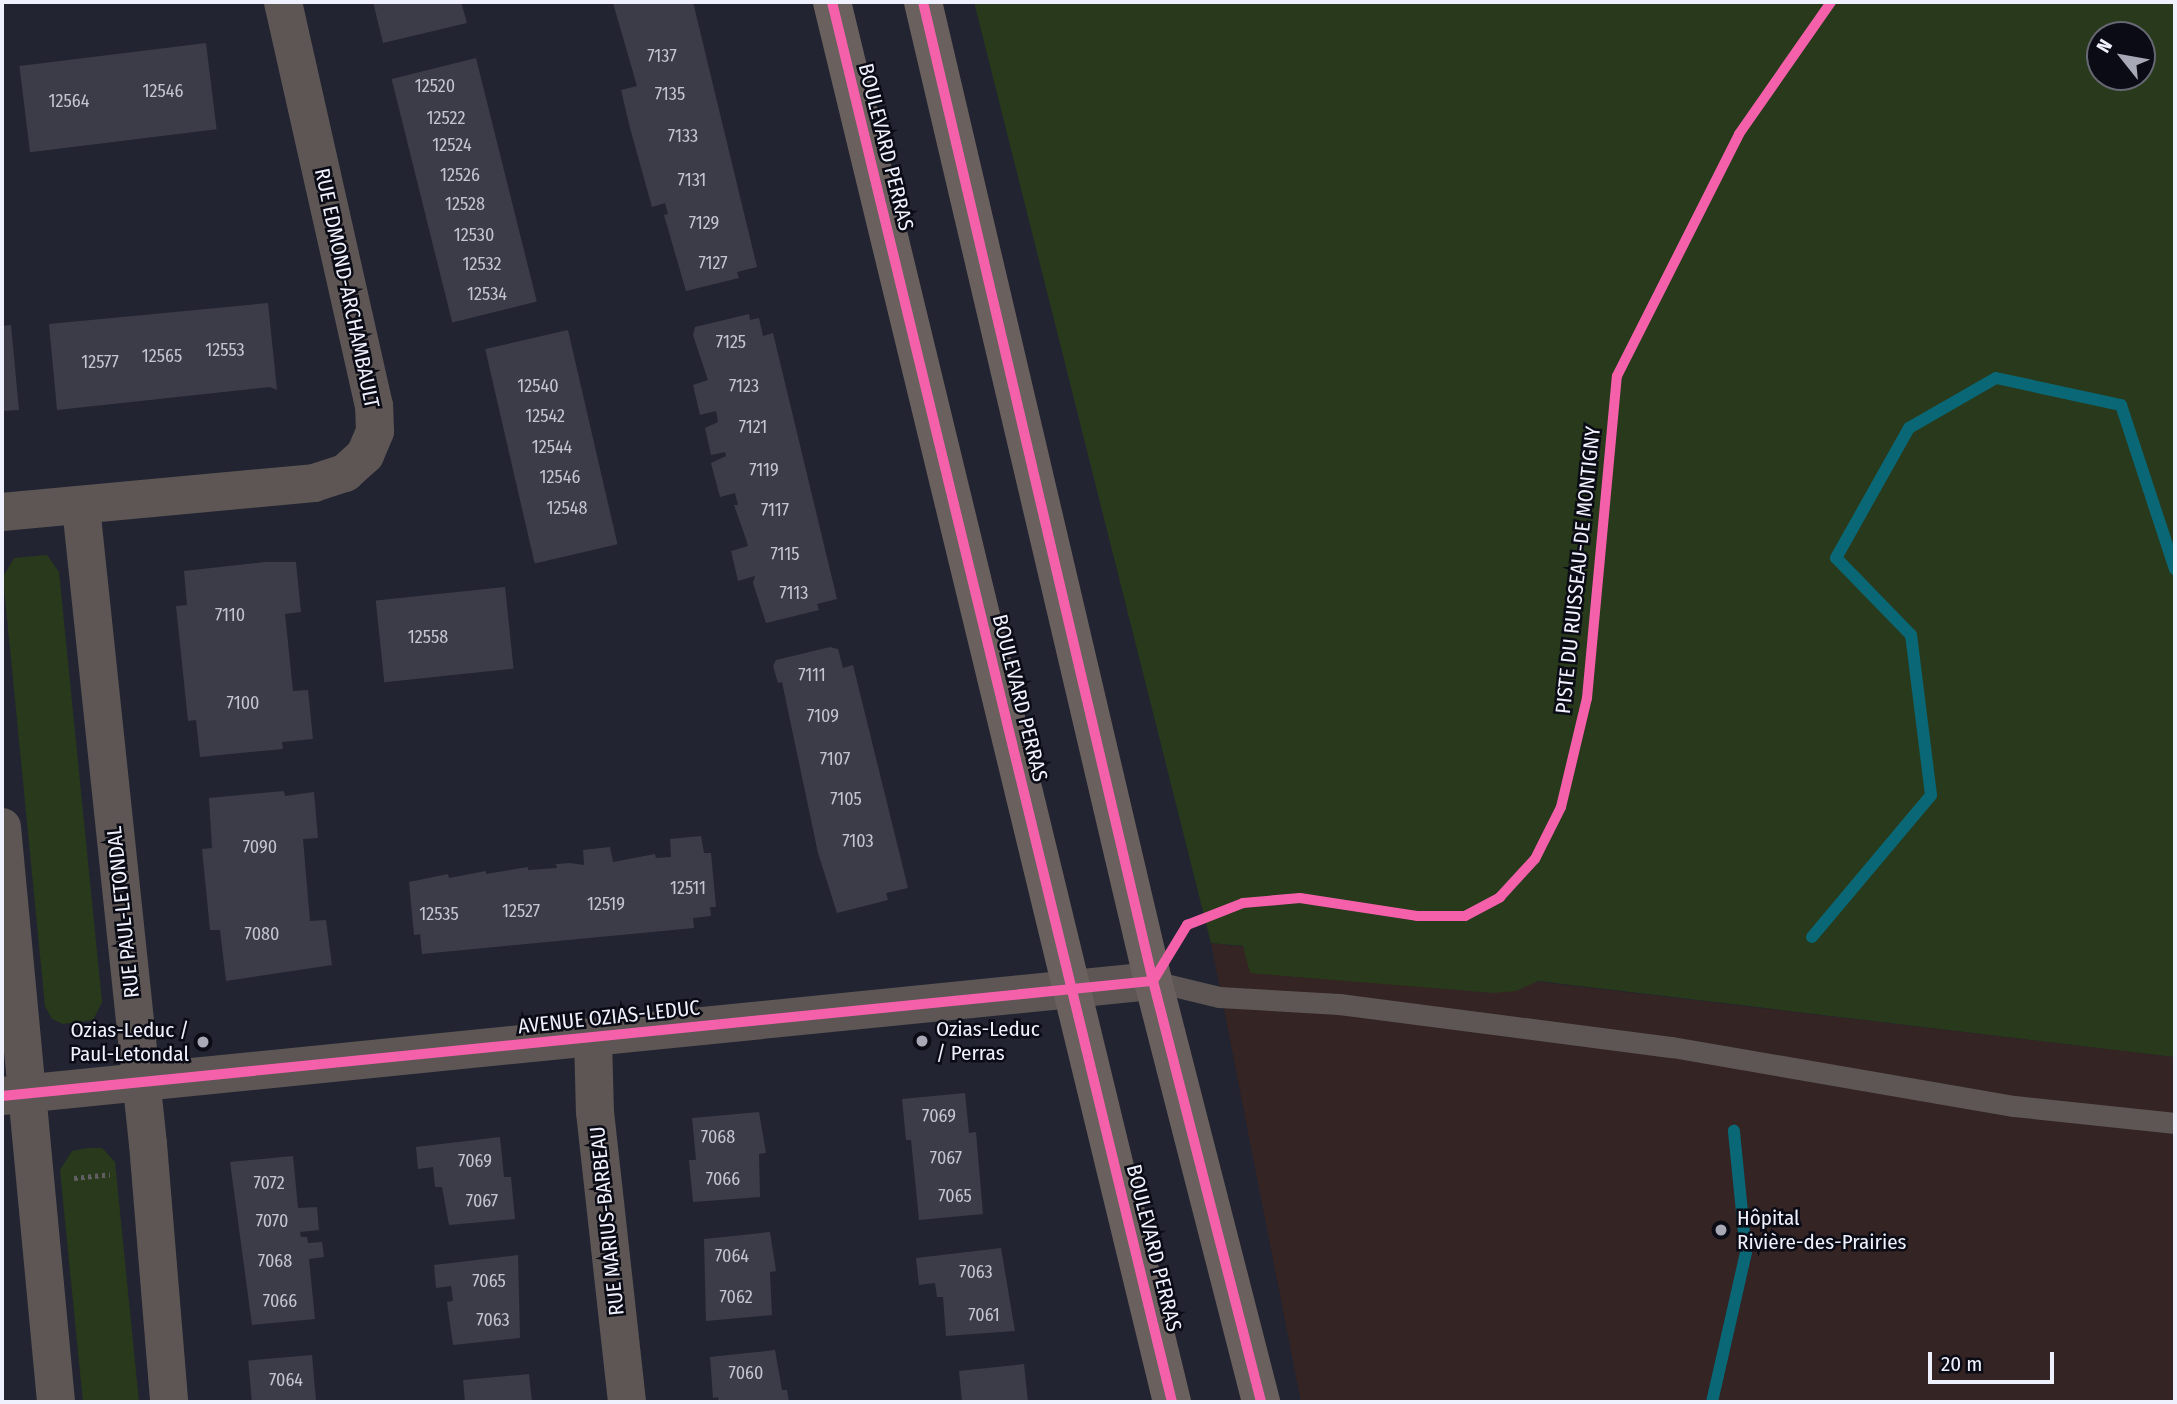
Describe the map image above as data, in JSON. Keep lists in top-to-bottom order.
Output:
{
  "streets": {
    "main road": ["BOULEVARD PERRAS"],
    "street": [
      "RUE EDMOND-ARCHAMBAULT",
      "RUE PAUL-LETONDAL",
      "AVENUE OZIAS-LEDUC",
      "RUE MARIUS-BARBEAU"
    ],
    "cycle path": ["PISTE DU RUISSEAU-DE MONTIGNY"]
  },
  "crossings": [
    ["BOULEVARD PERRAS", "AVENUE OZIAS-LEDUC"],
    ["RUE EDMOND-ARCHAMBAULT", "RUE PAUL-LETONDAL"],
    ["RUE PAUL-LETONDAL", "AVENUE OZIAS-LEDUC"],
    ["AVENUE OZIAS-LEDUC", "RUE MARIUS-BARBEAU"]
  ],
  "places": ["Ozias-Leduc / Perras", "Ozias-Leduc / Paul-Letondal", "Hôpital Rivière-des-Prairies"],
  "house_numbers": [
    "7137",
    "12520",
    "12546",
    "7135",
    "12564",
    "12522",
    "7133",
    "12524",
    "12526",
    "7131",
    "12528",
    "7129",
    "12530",
    "7127",
    "12532",
    "12534",
    "7125",
    "12553",
    "12565",
    "12577",
    "12540",
    "7123",
    "12542",
    "7121",
    "12544",
    "7119",
    "12546",
    "12548",
    "7117",
    "7115",
    "7113",
    "7110",
    "12558",
    "7111",
    "7100",
    "7109",
    "7107",
    "7105",
    "7103",
    "7090",
    "12511",
    "12519",
    "12527",
    "12535",
    "7080",
    "7069",
    "7068",
    "7067",
    "7069",
    "7066",
    "7072",
    "7065",
    "7067",
    "7070",
    "7064",
    "7068",
    "7063",
    "7065",
    "7062",
    "7066",
    "7061",
    "7063",
    "7060",
    "7064"
  ],
  "scale_bar": "20 m",
  "north": "top left"
}
